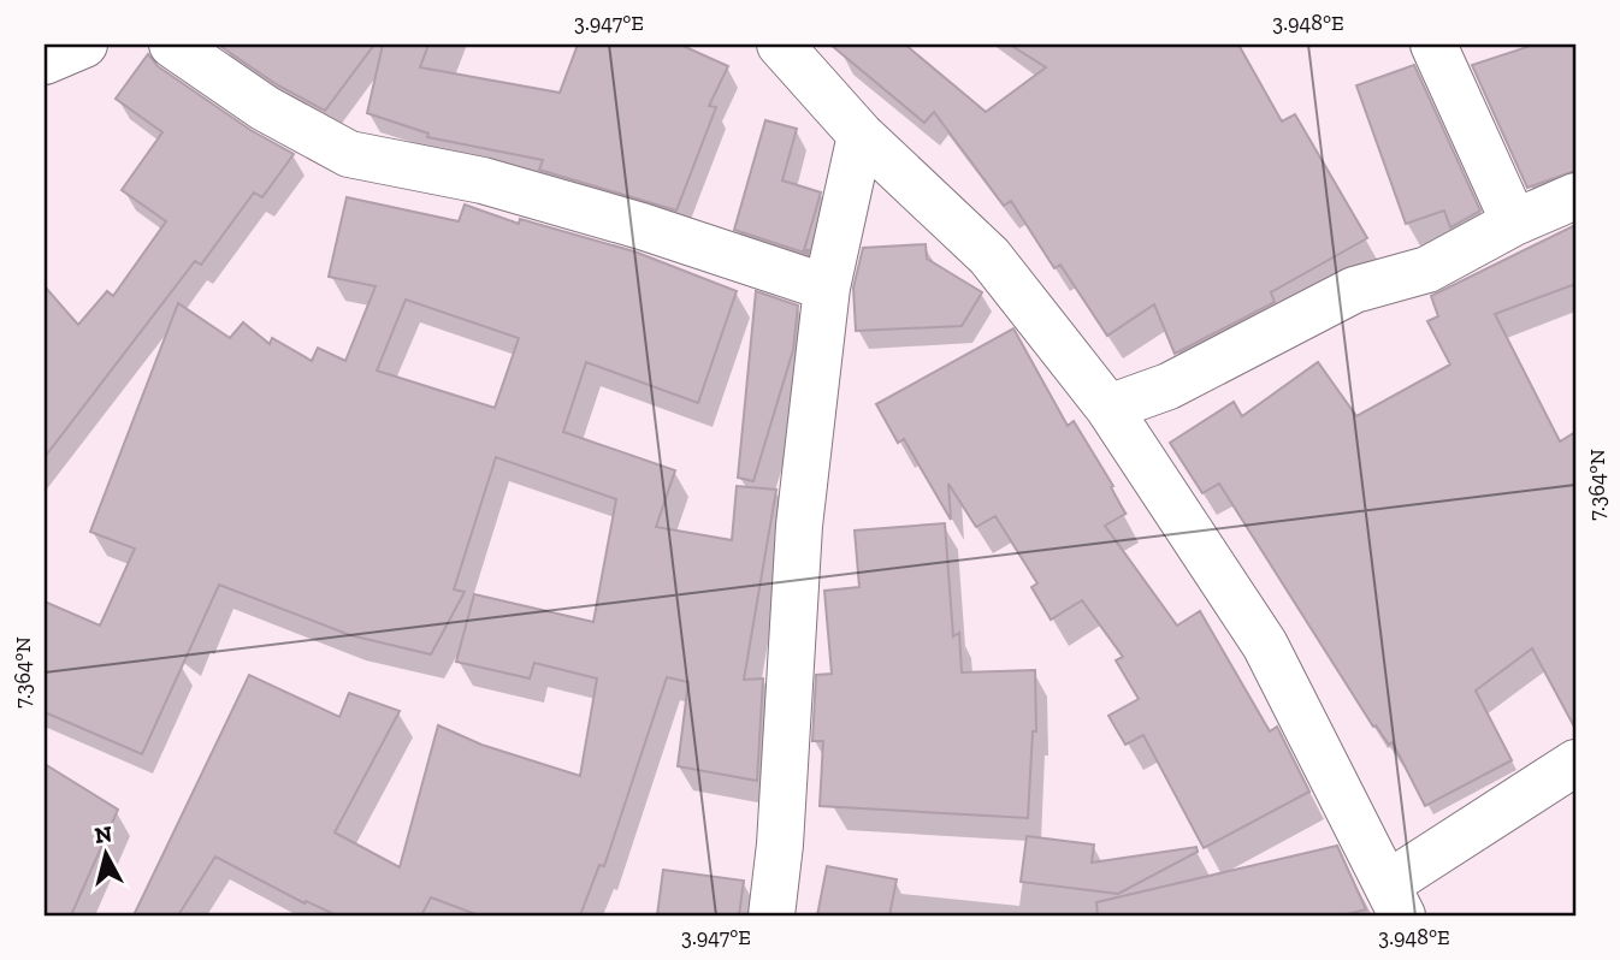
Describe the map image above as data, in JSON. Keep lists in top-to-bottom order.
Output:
{
  "north": "top",
  "coordinates": ["3.947°E", "3.948°E", "7.364°N"]
}
